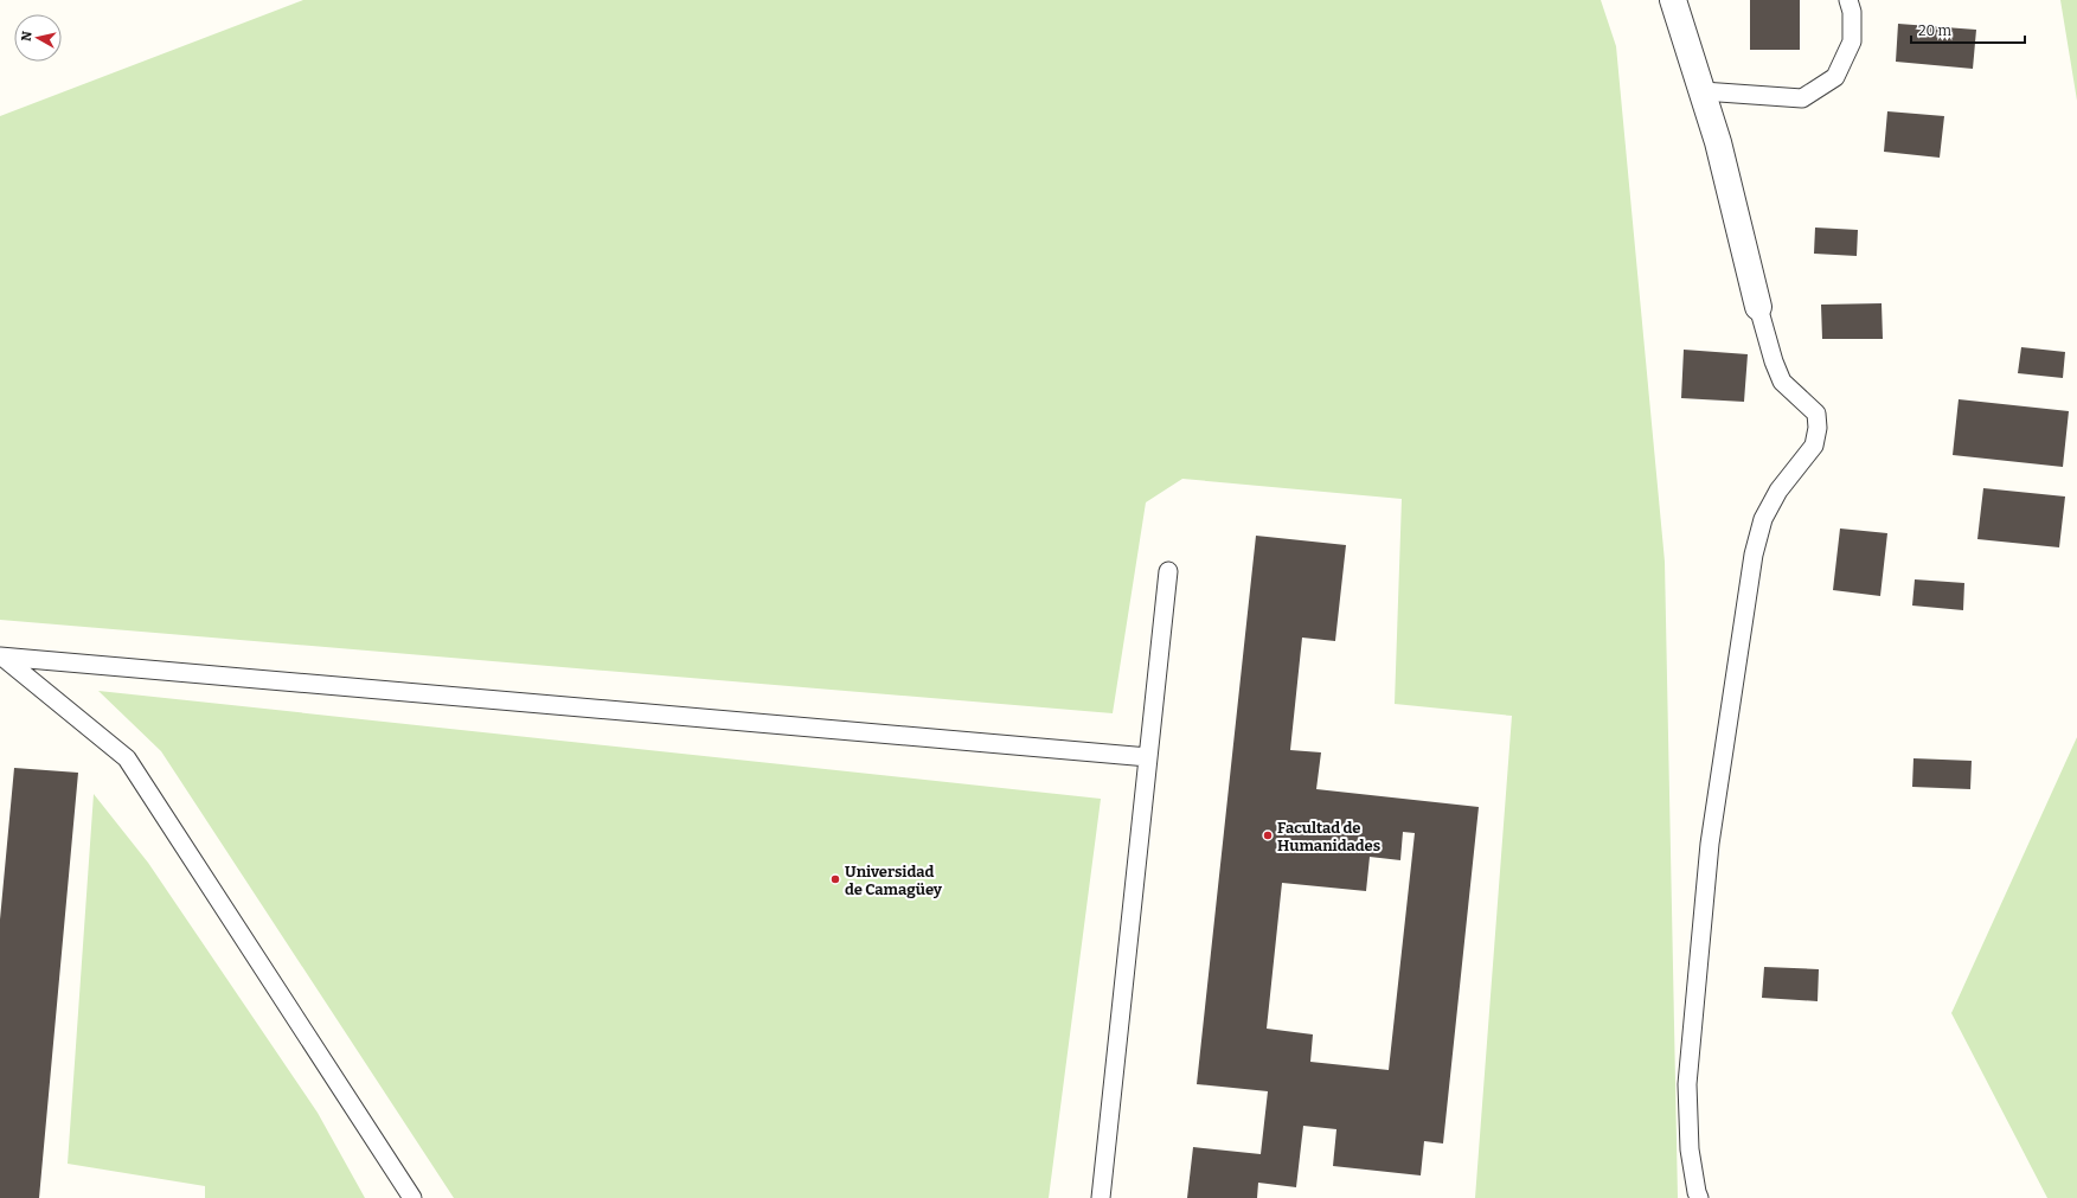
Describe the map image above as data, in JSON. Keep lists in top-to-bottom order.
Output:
{
  "places": ["Facultad de Humanidades", "Universidad de Camagüey"],
  "scale_bar": "20 m",
  "north": "left"
}
